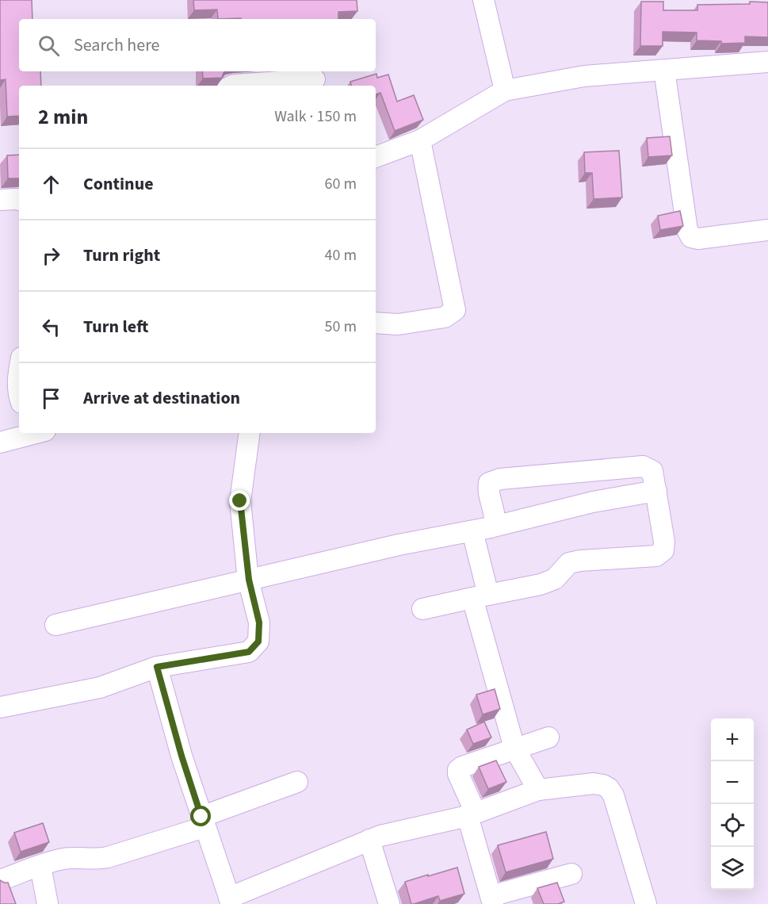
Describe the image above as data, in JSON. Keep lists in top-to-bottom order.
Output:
{
  "page": {
    "search": "Search here",
    "heading": ["2 min", "Walk · 150 m"],
    "list": [
      ["Continue", "60 m"],
      ["Turn right", "40 m"],
      ["Turn left", "50 m"],
      "Arrive at destination"
    ],
    "map_buttons": ["+", "−"]
  }
}
